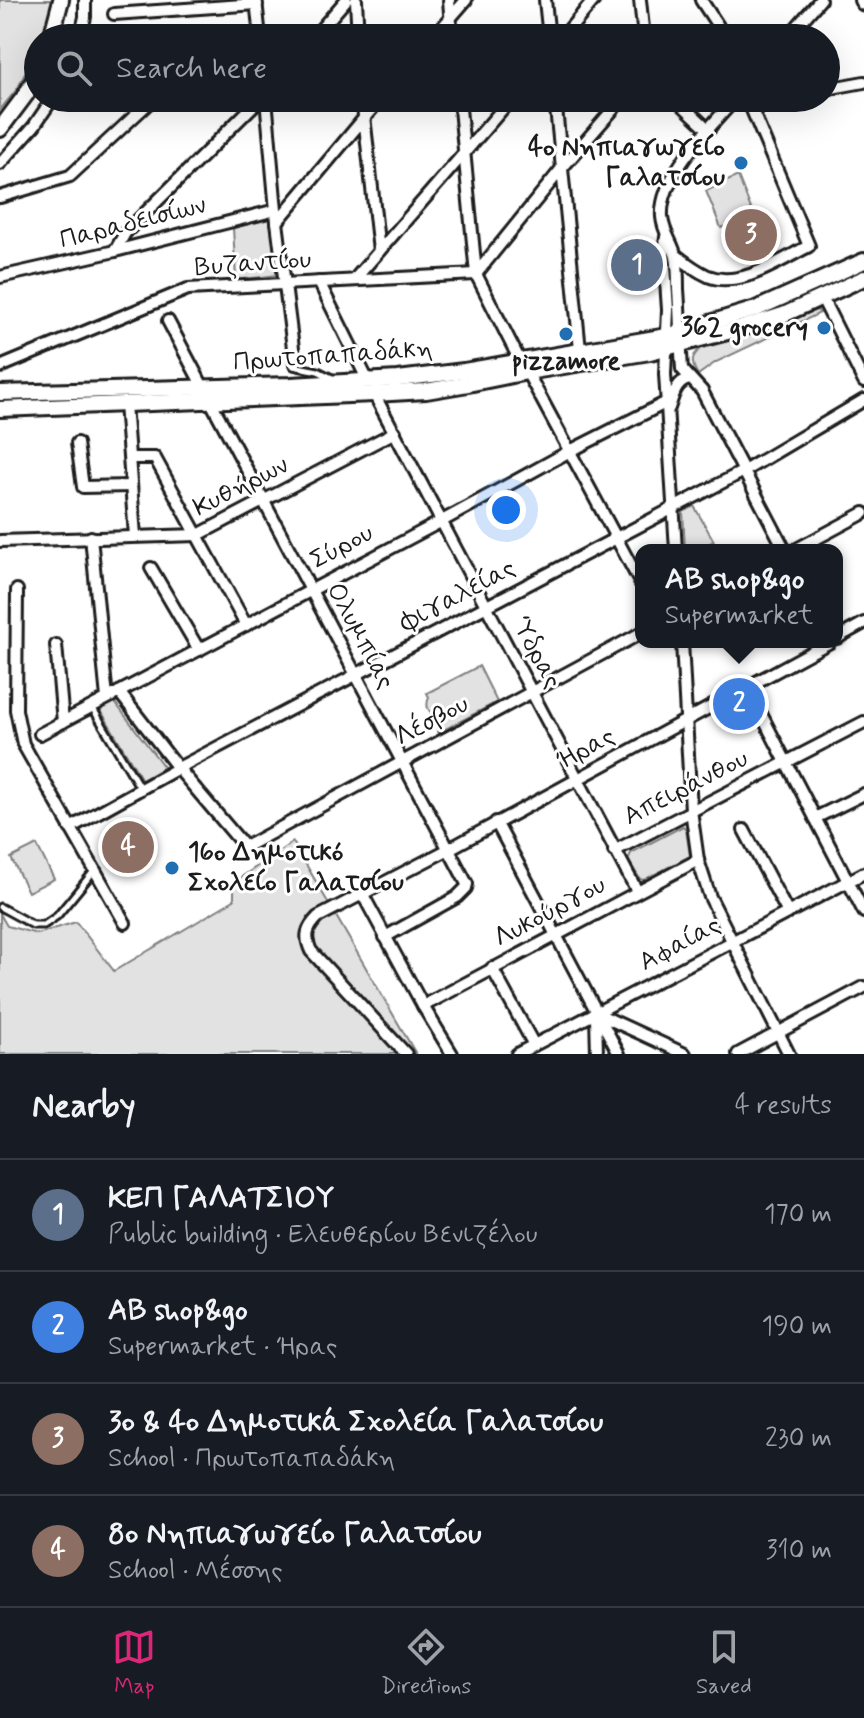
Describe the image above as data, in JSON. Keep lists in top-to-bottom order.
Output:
{
  "streets": {
    "main road": ["Πρωτοπαπαδάκη"],
    "street": [
      "Παραδεισίων",
      "Βυζαντίου",
      "Κυθήρων",
      "Σύρου",
      "Φιγαλείας",
      "Ολυμπίας",
      "Ύδρας",
      "Λέσβου",
      "Ήρας",
      "Απειράνθου",
      "Λυκούργου",
      "Αφαίας"
    ]
  },
  "crossings": [
    ["Βυζαντίου", "Ύδρας"],
    ["Πρωτοπαπαδάκη", "Ολυμπίας"],
    ["Πρωτοπαπαδάκη", "Ύδρας"],
    ["Κυθήρων", "Ολυμπίας"],
    ["Κυθήρων", "Ύδρας"],
    ["Σύρου", "Ολυμπίας"],
    ["Σύρου", "Ύδρας"],
    ["Φιγαλείας", "Ολυμπίας"],
    ["Φιγαλείας", "Ύδρας"],
    ["Φιγαλείας", "Λέσβου"],
    ["Ολυμπίας", "Λέσβου"],
    ["Ολυμπίας", "Ήρας"],
    ["Ύδρας", "Λέσβου"],
    ["Ύδρας", "Ήρας"],
    ["Ύδρας", "Απειράνθου"],
    ["Ύδρας", "Λυκούργου"]
  ],
  "places": [
    "4ο Νηπιαγωγείο Γαλατσίου",
    "362 grocery",
    "pizzamore",
    "16ο Δημοτικό Σχολείο Γαλατσίου"
  ],
  "page": {
    "search": "Search here",
    "pins": [
      "3",
      "1",
      "2",
      "4"
    ],
    "popup": ["AB shop&go", "Supermarket"],
    "heading": ["Nearby", "4 results"],
    "list": [
      {
        "mark": "1",
        "name": "ΚΕΠ ΓΑΛΑΤΣΙΟΥ",
        "note": "Public building · Ελευθερίου Βενιζέλου",
        "value": "170 m"
      },
      {
        "mark": "2",
        "name": "AB shop&go",
        "note": "Supermarket · Ήρας",
        "value": "190 m"
      },
      {
        "mark": "3",
        "name": "3ο & 4ο Δημοτικά Σχολεία Γαλατσίου",
        "note": "School · Πρωτοπαπαδάκη",
        "value": "230 m"
      },
      {
        "mark": "4",
        "name": "8ο Νηπιαγωγείο Γαλατσίου",
        "note": "School · Μέσσης",
        "value": "310 m"
      }
    ],
    "nav": ["Map", "Directions", "Saved"]
  }
}
